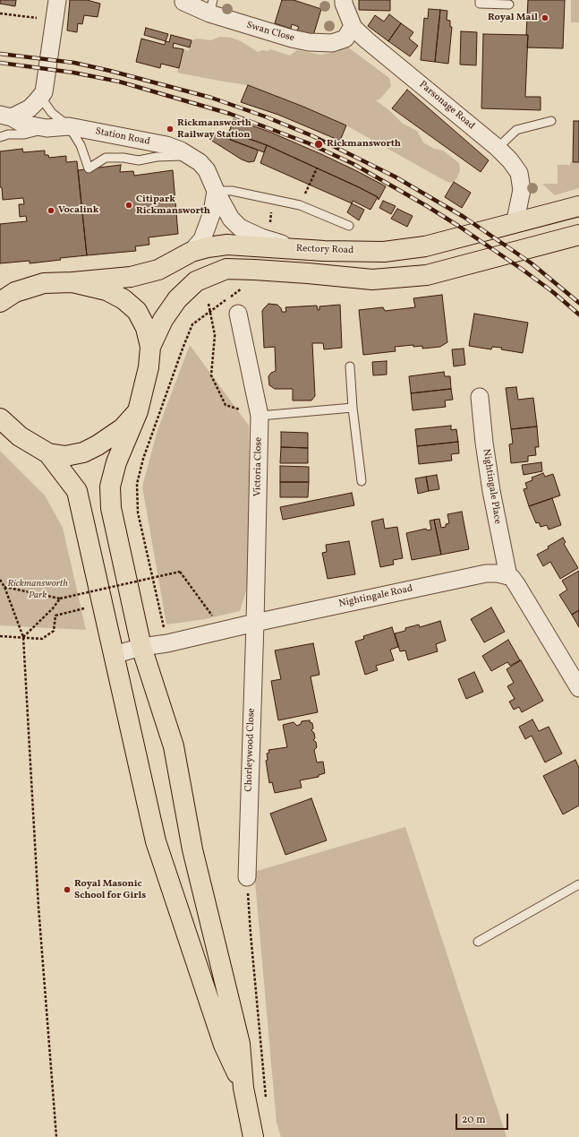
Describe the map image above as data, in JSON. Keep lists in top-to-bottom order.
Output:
{
  "streets": {
    "main road": ["Rectory Road"],
    "street": [
      "Swan Close",
      "Parsonage Road",
      "Station Road",
      "Victoria Close",
      "Nightingale Place",
      "Nightingale Road",
      "Chorleywood Close"
    ]
  },
  "crossings": [
    ["Swan Close", "Parsonage Road"],
    ["Parsonage Road", "Rectory Road"],
    ["Station Road", "Rectory Road"],
    ["Victoria Close", "Nightingale Road"],
    ["Victoria Close", "Chorleywood Close"],
    ["Nightingale Place", "Nightingale Road"],
    ["Nightingale Road", "Chorleywood Close"]
  ],
  "parks": ["Rickmansworth Park"],
  "places": [
    "Royal Mail",
    "Rickmansworth Railway Station",
    "Rickmansworth",
    "Citipark Rickmansworth",
    "Vocalink",
    "Royal Masonic School for Girls"
  ],
  "scale_bar": "20 m"
}
